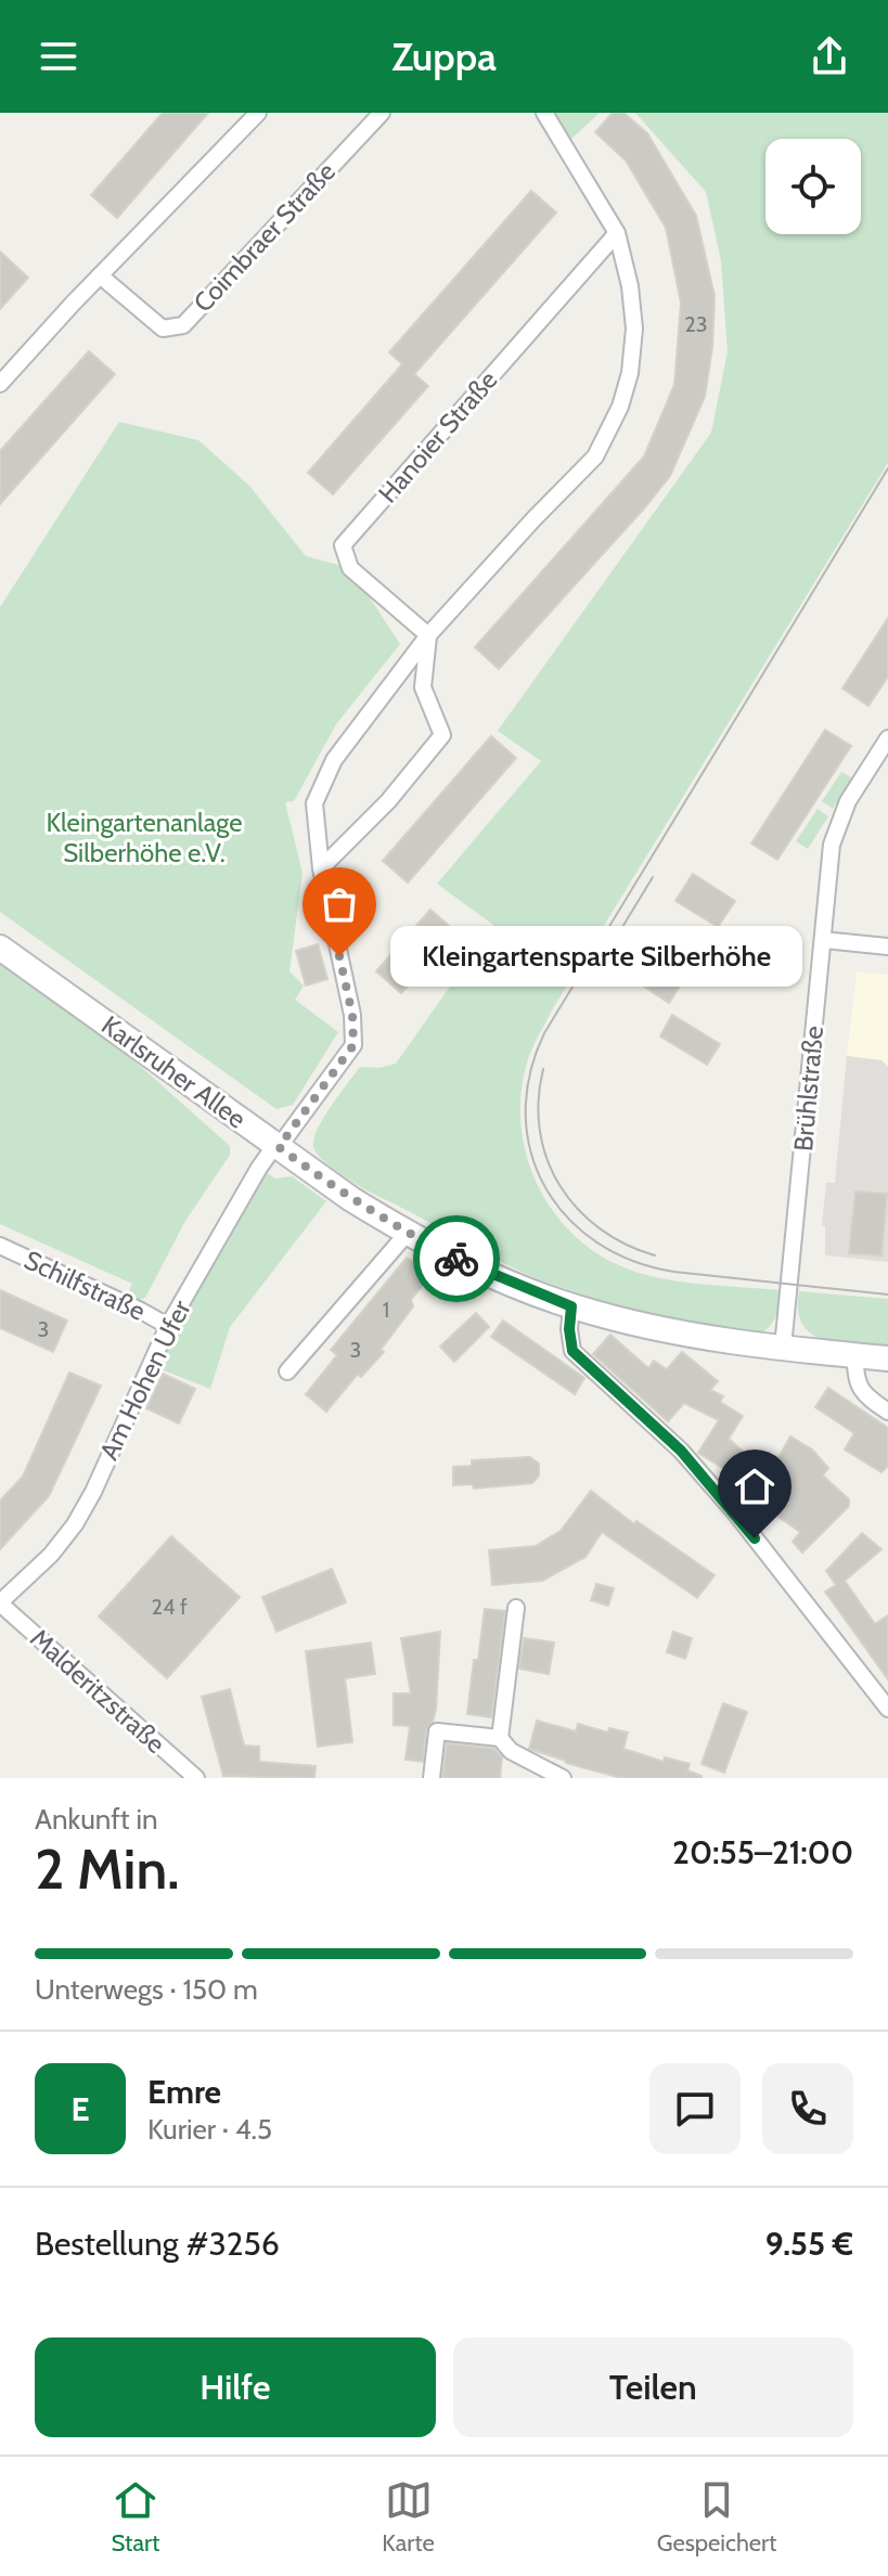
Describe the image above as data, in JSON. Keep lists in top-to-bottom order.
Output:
{
  "streets": {
    "street": [
      "Coimbraer Straße",
      "Hanoier Straße",
      "Karlsruher Allee",
      "Brühlstraße",
      "Schilfstraße",
      "Am Hohen Ufer",
      "Malderitzstraße"
    ]
  },
  "crossings": [
    ["Karlsruher Allee", "Brühlstraße"],
    ["Karlsruher Allee", "Am Hohen Ufer"],
    ["Schilfstraße", "Am Hohen Ufer"],
    ["Am Hohen Ufer", "Malderitzstraße"]
  ],
  "parks": ["Kleingartenanlage Silberhöhe e.V."],
  "places": ["Kleingartensparte Silberhöhe"],
  "house_numbers": [
    "23",
    "1",
    "3",
    "3",
    "24 f"
  ],
  "page": {
    "header": "Zuppa",
    "bubble": "Kleingartensparte Silberhöhe",
    "heading": ["2 Min.", "Ankunft in", "20:55–21:00"],
    "panel": [
      "Emre",
      "Kurier · 4.5",
      "Bestellung #3256",
      "9.55 €"
    ],
    "bar": "Unterwegs · 150 m",
    "round": "E",
    "buttons": ["Hilfe", "Teilen"],
    "tabs": ["Start", "Karte", "Gespeichert"]
  }
}
